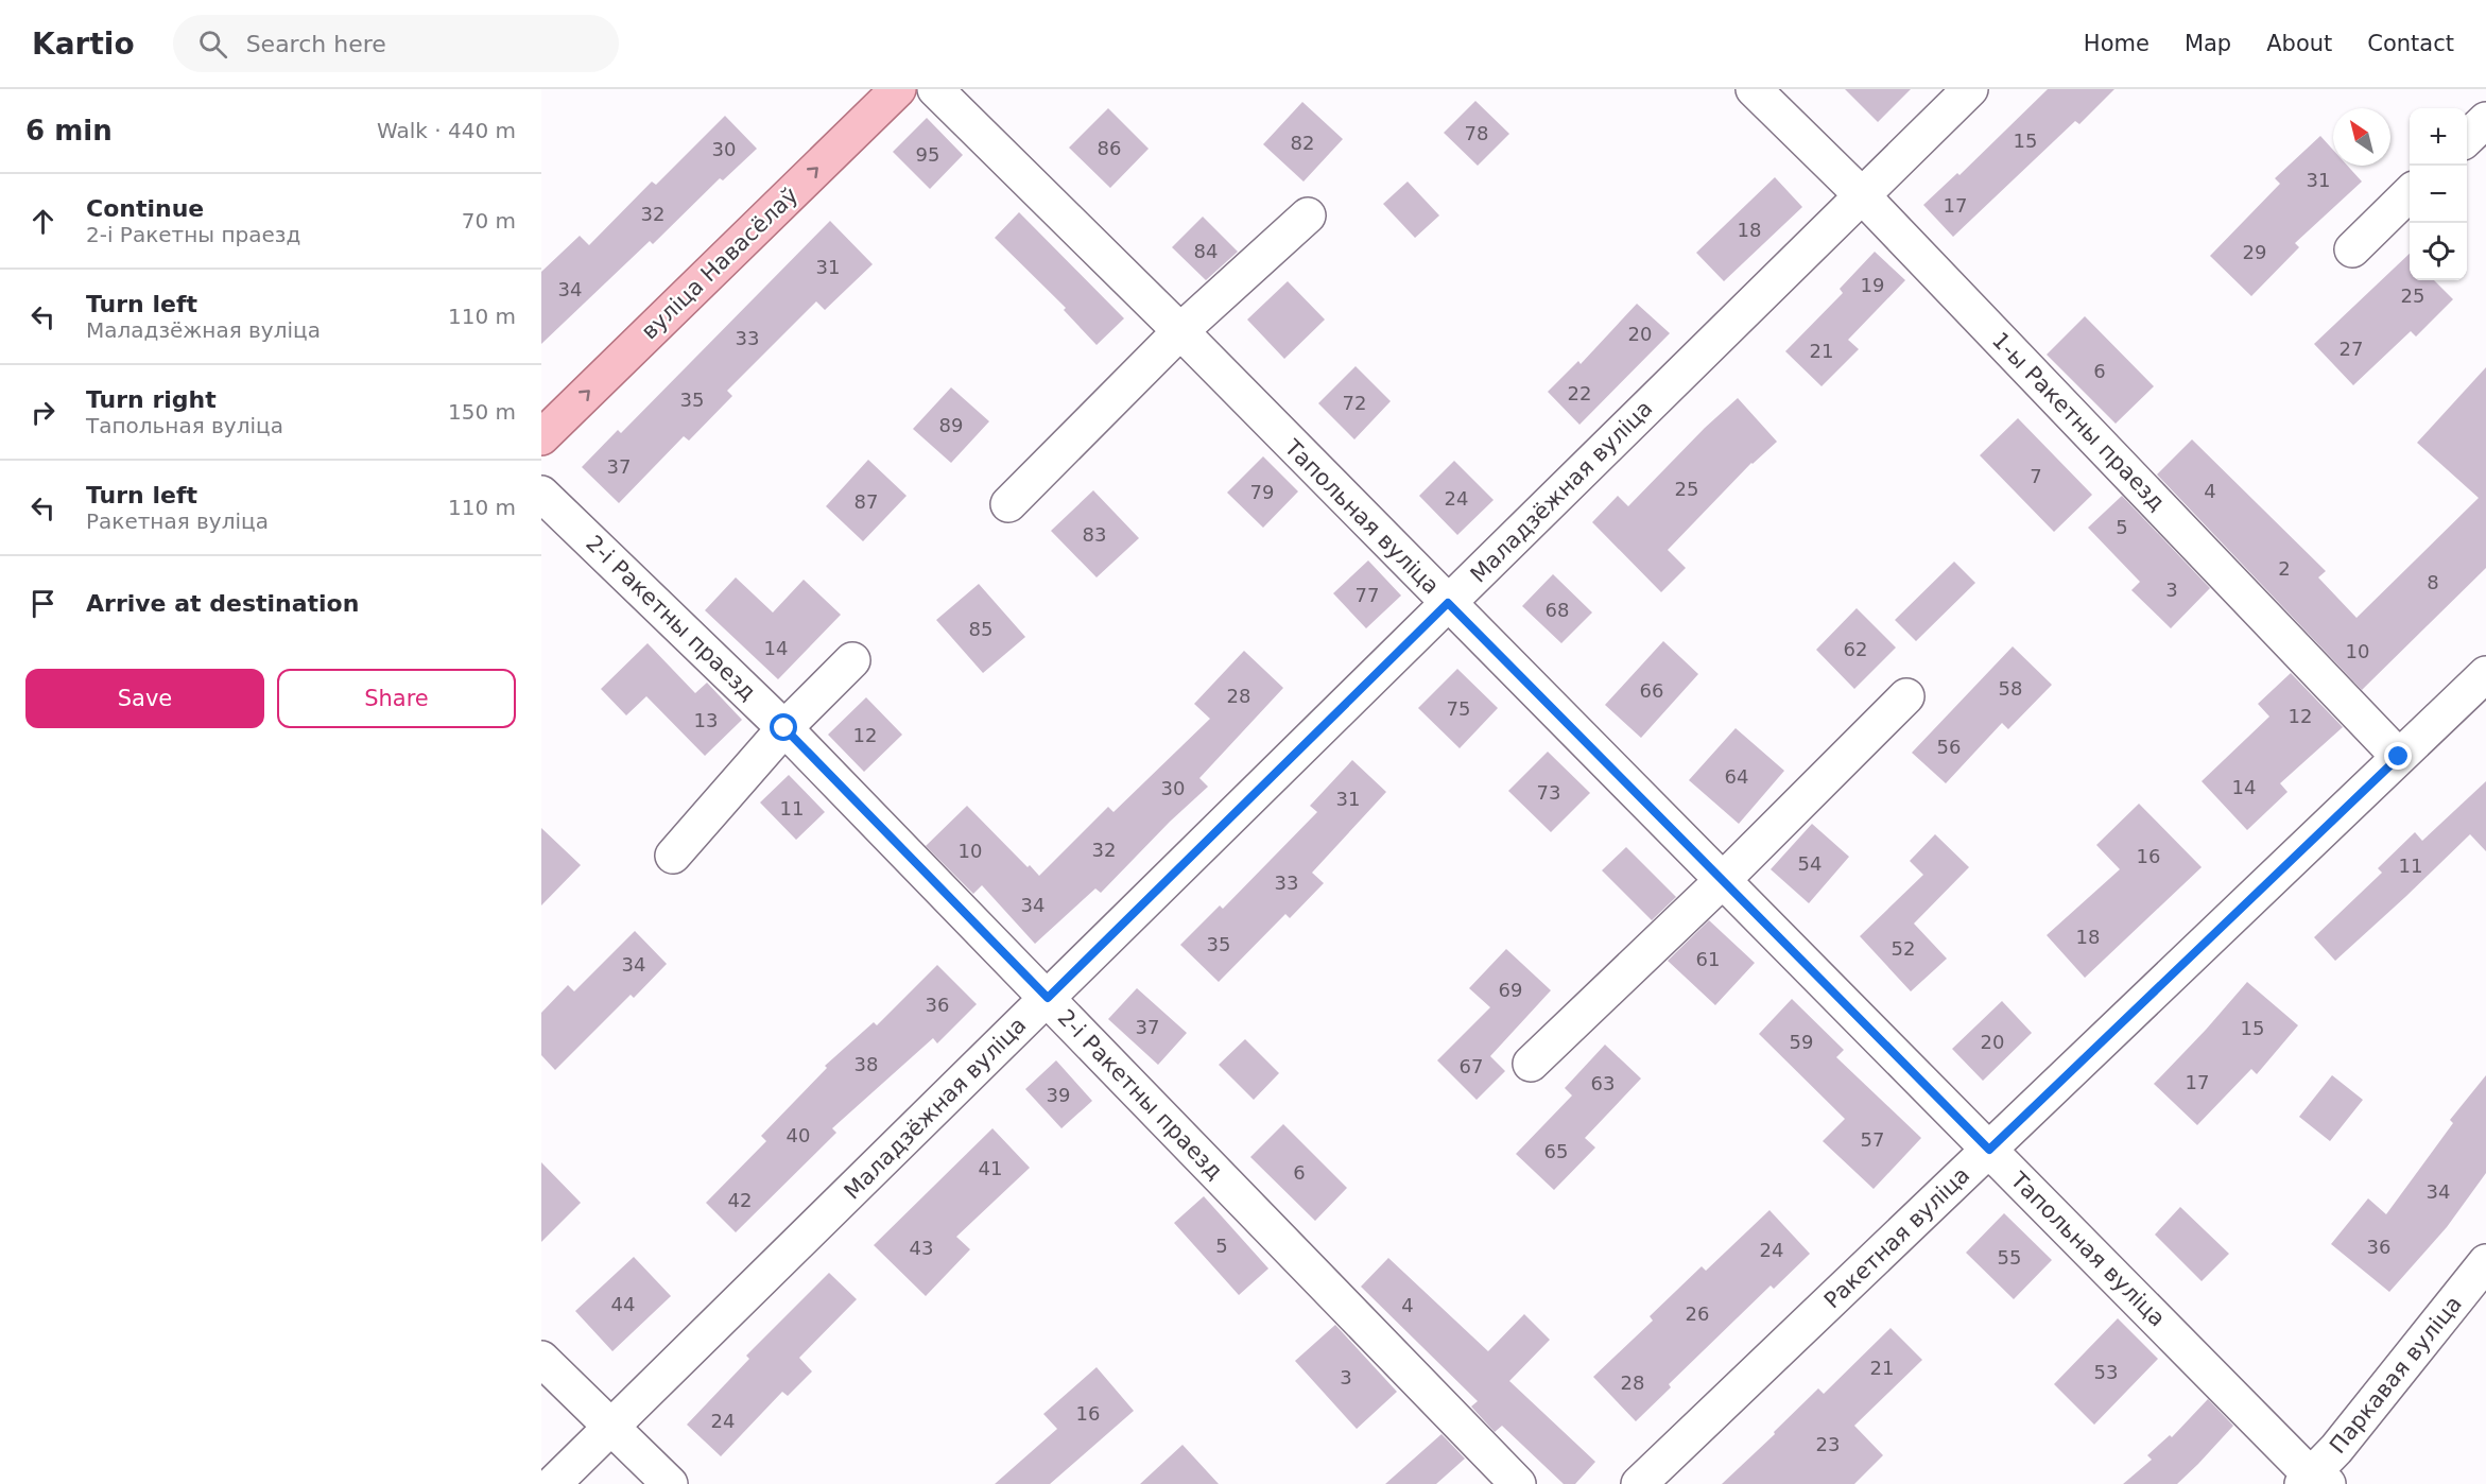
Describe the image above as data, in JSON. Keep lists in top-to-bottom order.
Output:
{
  "streets": {
    "main road": ["вуліца Навасёлаў"],
    "street": [
      "1-ы Ракетны праезд",
      "Маладзёжная вуліца",
      "Тапольная вуліца",
      "2-і Ракетны праезд",
      "Ракетная вуліца",
      "Паркавая вуліца"
    ]
  },
  "crossings": [
    ["1-ы Ракетны праезд", "Маладзёжная вуліца"],
    ["1-ы Ракетны праезд", "Ракетная вуліца"],
    ["Маладзёжная вуліца", "Тапольная вуліца"],
    ["Маладзёжная вуліца", "2-і Ракетны праезд"],
    ["Тапольная вуліца", "Ракетная вуліца"],
    ["Тапольная вуліца", "Паркавая вуліца"]
  ],
  "one_way": ["вуліца Навасёлаў"],
  "house_numbers": [
    "78",
    "15",
    "82",
    "86",
    "30",
    "95",
    "31",
    "17",
    "32",
    "18",
    "84",
    "29",
    "31",
    "19",
    "34",
    "25",
    "20",
    "33",
    "27",
    "21",
    "6",
    "22",
    "35",
    "72",
    "89",
    "37",
    "7",
    "25",
    "4",
    "79",
    "24",
    "87",
    "5",
    "83",
    "2",
    "8",
    "3",
    "77",
    "68",
    "85",
    "14",
    "62",
    "10",
    "58",
    "66",
    "28",
    "75",
    "12",
    "13",
    "12",
    "56",
    "64",
    "14",
    "30",
    "73",
    "31",
    "11",
    "32",
    "10",
    "16",
    "54",
    "11",
    "33",
    "34",
    "18",
    "35",
    "52",
    "61",
    "34",
    "69",
    "36",
    "37",
    "15",
    "59",
    "20",
    "38",
    "67",
    "17",
    "63",
    "39",
    "40",
    "57",
    "65",
    "41",
    "6",
    "34",
    "42",
    "5",
    "36",
    "43",
    "24",
    "55",
    "44",
    "4",
    "26",
    "21",
    "53",
    "3",
    "28",
    "16",
    "24",
    "23"
  ],
  "north": "top left",
  "page": {
    "header": "Kartio",
    "search": "Search here",
    "nav": [
      "Home",
      "Map",
      "About",
      "Contact"
    ],
    "heading": ["6 min", "Walk · 440 m"],
    "map_buttons": ["+", "−"],
    "list": [
      ["Continue", "2-і Ракетны праезд", "70 m"],
      ["Turn left", "Маладзёжная вуліца", "110 m"],
      ["Turn right", "Тапольная вуліца", "150 m"],
      ["Turn left", "Ракетная вуліца", "110 m"],
      "Arrive at destination"
    ],
    "buttons": ["Save", "Share"]
  }
}
